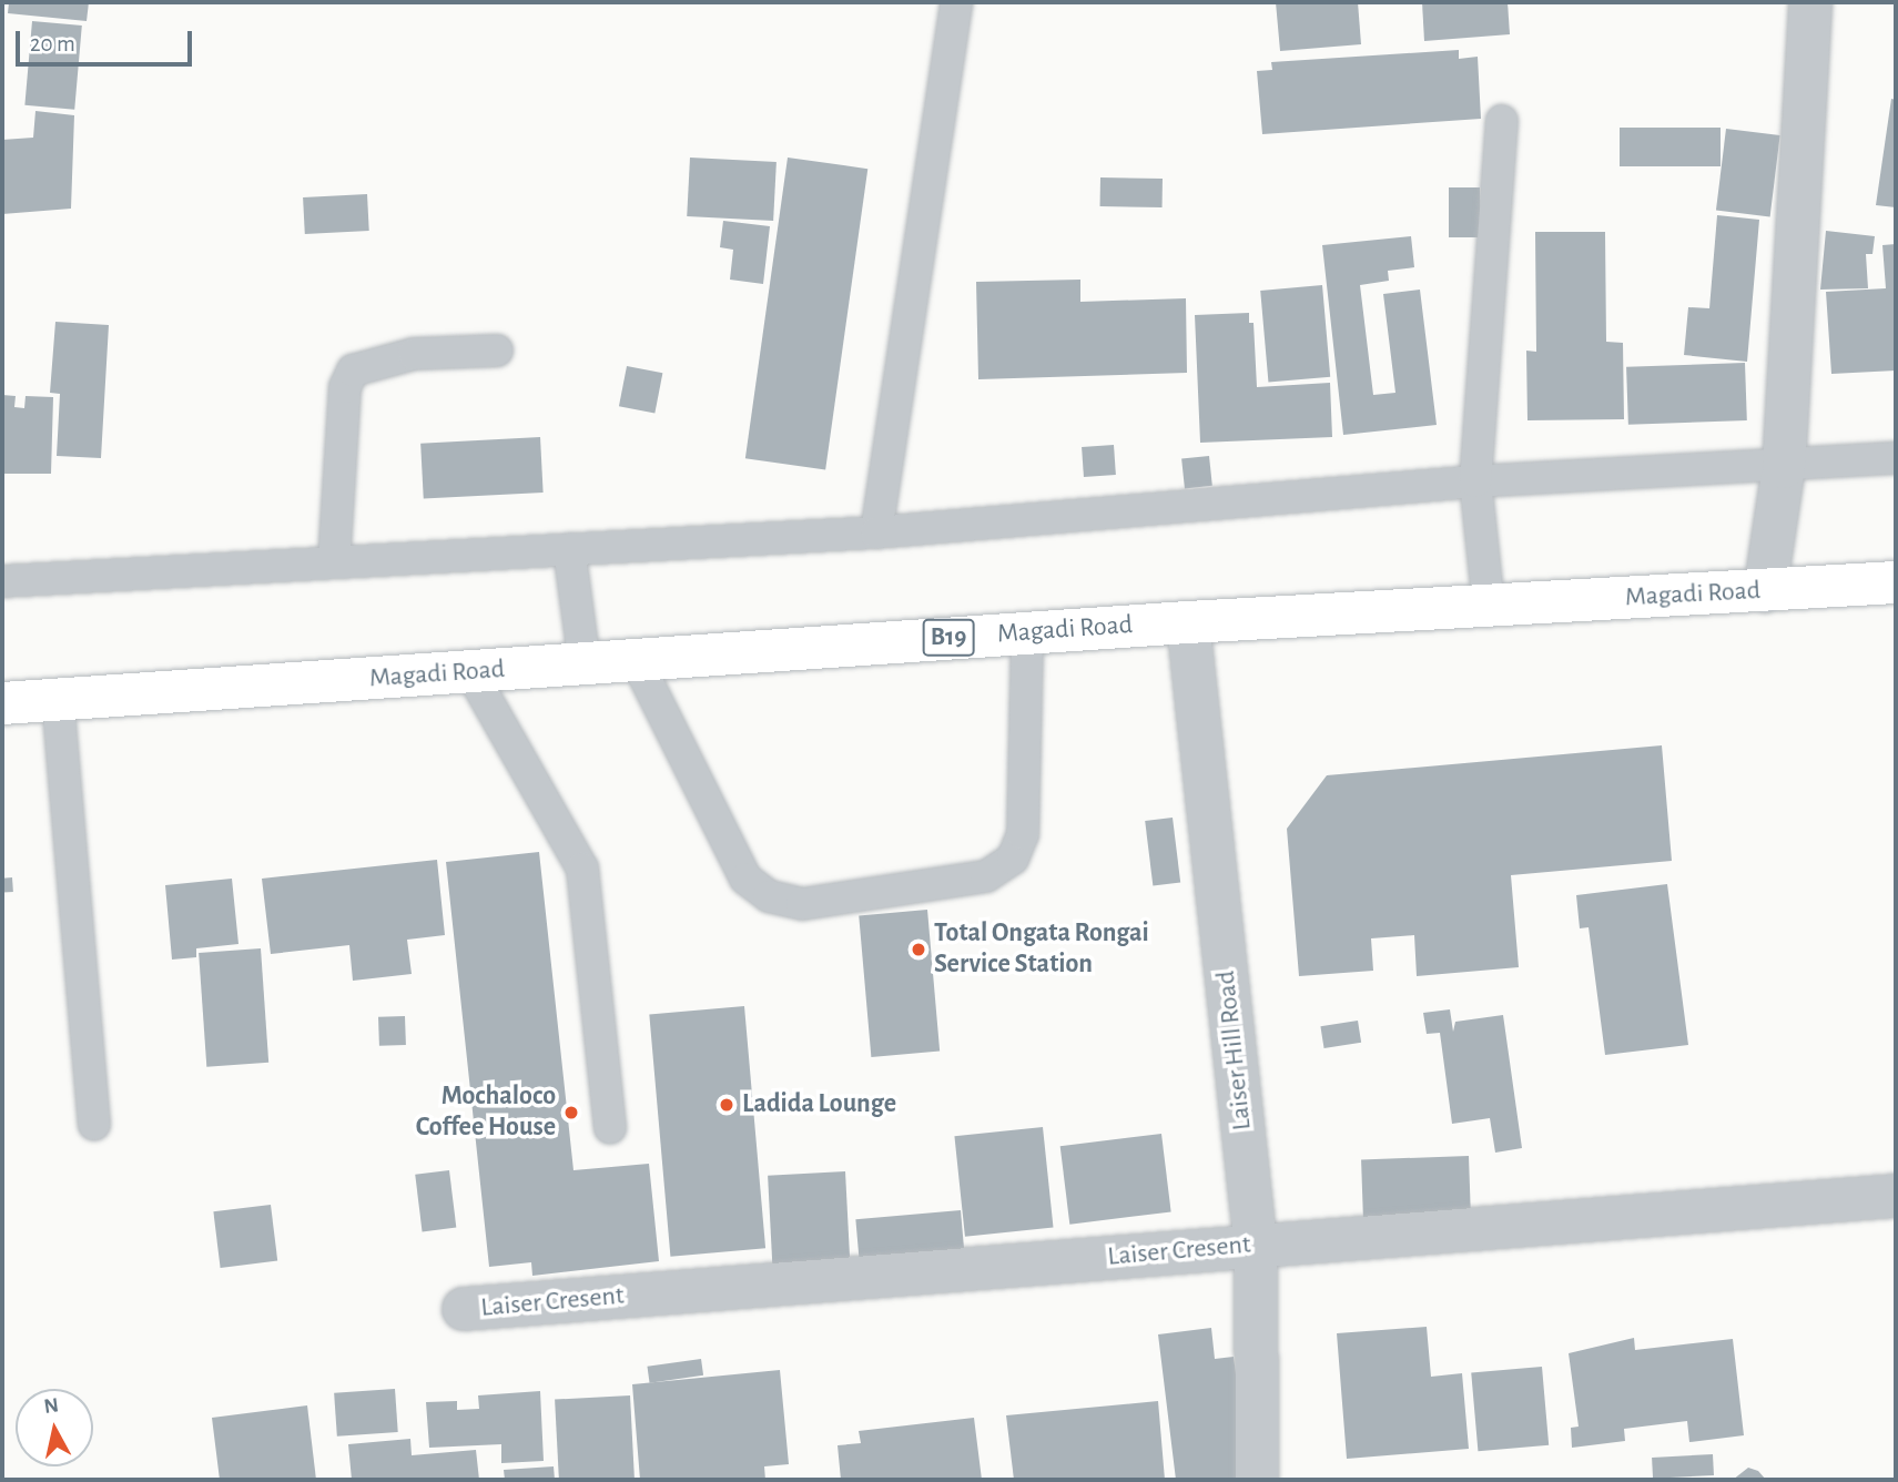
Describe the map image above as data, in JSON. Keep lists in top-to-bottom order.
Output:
{
  "streets": {
    "highway": ["Magadi Road", "B19"],
    "street": ["Laiser Hill Road", "Laiser Cresent"]
  },
  "crossings": [
    ["Magadi Road", "Laiser Hill Road"],
    ["Laiser Hill Road", "Laiser Cresent"]
  ],
  "places": ["Total Ongata Rongai Service Station", "Ladida Lounge", "Mochaloco Coffee House"],
  "scale_bar": "20 m",
  "north": "top"
}
